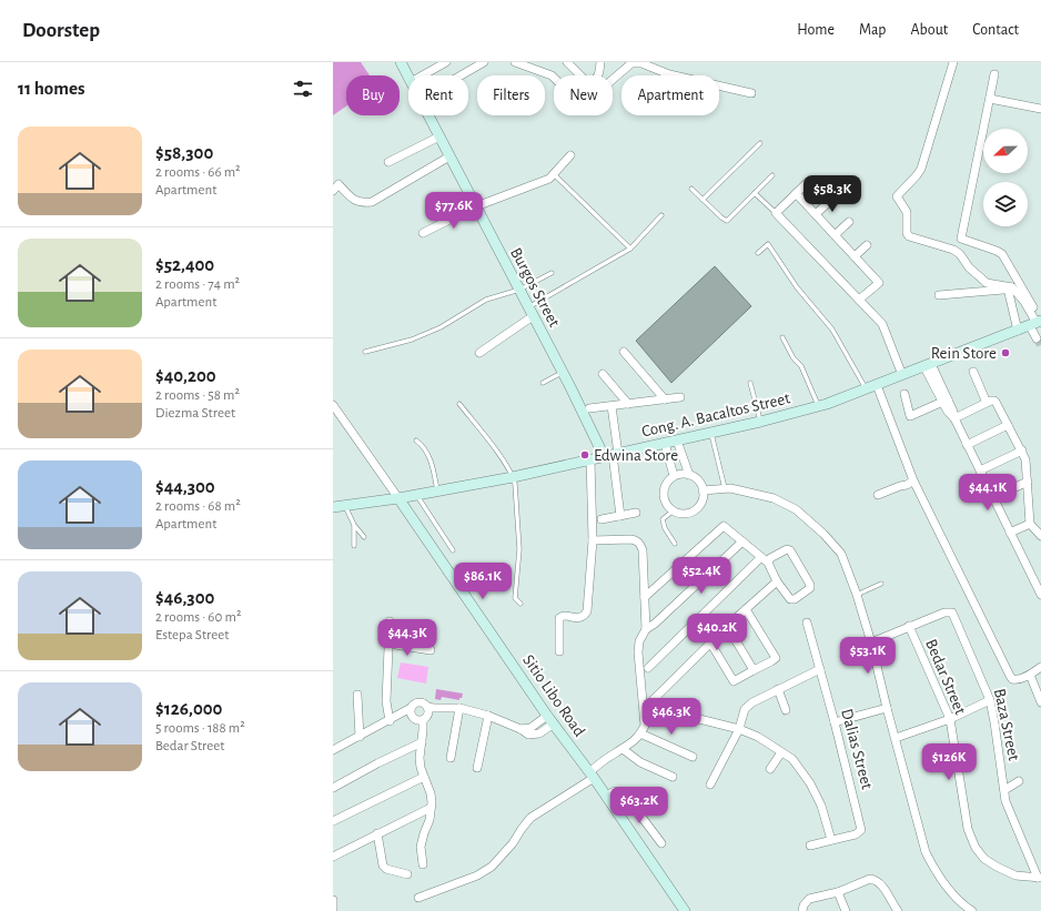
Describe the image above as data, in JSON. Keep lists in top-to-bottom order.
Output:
{
  "streets": {
    "street": [
      "Burgos Street",
      "Cong. A. Bacaltos Street",
      "Bedar Street",
      "Sitio Libo Road",
      "Baza Street",
      "Dalias Street"
    ]
  },
  "crossings": [
    ["Burgos Street", "Cong. A. Bacaltos Street"],
    ["Cong. A. Bacaltos Street", "Sitio Libo Road"],
    ["Bedar Street", "Baza Street"]
  ],
  "places": ["Rein Store", "Edwina Store"],
  "north": "left",
  "page": {
    "header": "Doorstep",
    "nav": [
      "Home",
      "Map",
      "About",
      "Contact"
    ],
    "heading": "11 homes",
    "chip": [
      "Buy",
      "Rent",
      "Filters",
      "New",
      "Apartment"
    ],
    "list": [
      {
        "name": "$58,300",
        "note": "2 rooms · 66 m² · Apartment"
      },
      {
        "name": "$52,400",
        "note": "2 rooms · 74 m² · Apartment"
      },
      {
        "name": "$40,200",
        "note": "2 rooms · 58 m² · Diezma Street"
      },
      {
        "name": "$44,300",
        "note": "2 rooms · 68 m² · Apartment"
      },
      {
        "name": "$46,300",
        "note": "2 rooms · 60 m² · Estepa Street"
      },
      {
        "name": "$126,000",
        "note": "5 rooms · 188 m² · Bedar Street"
      }
    ],
    "price": [
      "$58.3K",
      "$77.6K",
      "$44.1K",
      "$52.4K",
      "$86.1K",
      "$40.2K",
      "$44.3K",
      "$53.1K",
      "$46.3K",
      "$126K",
      "$63.2K"
    ]
  }
}
